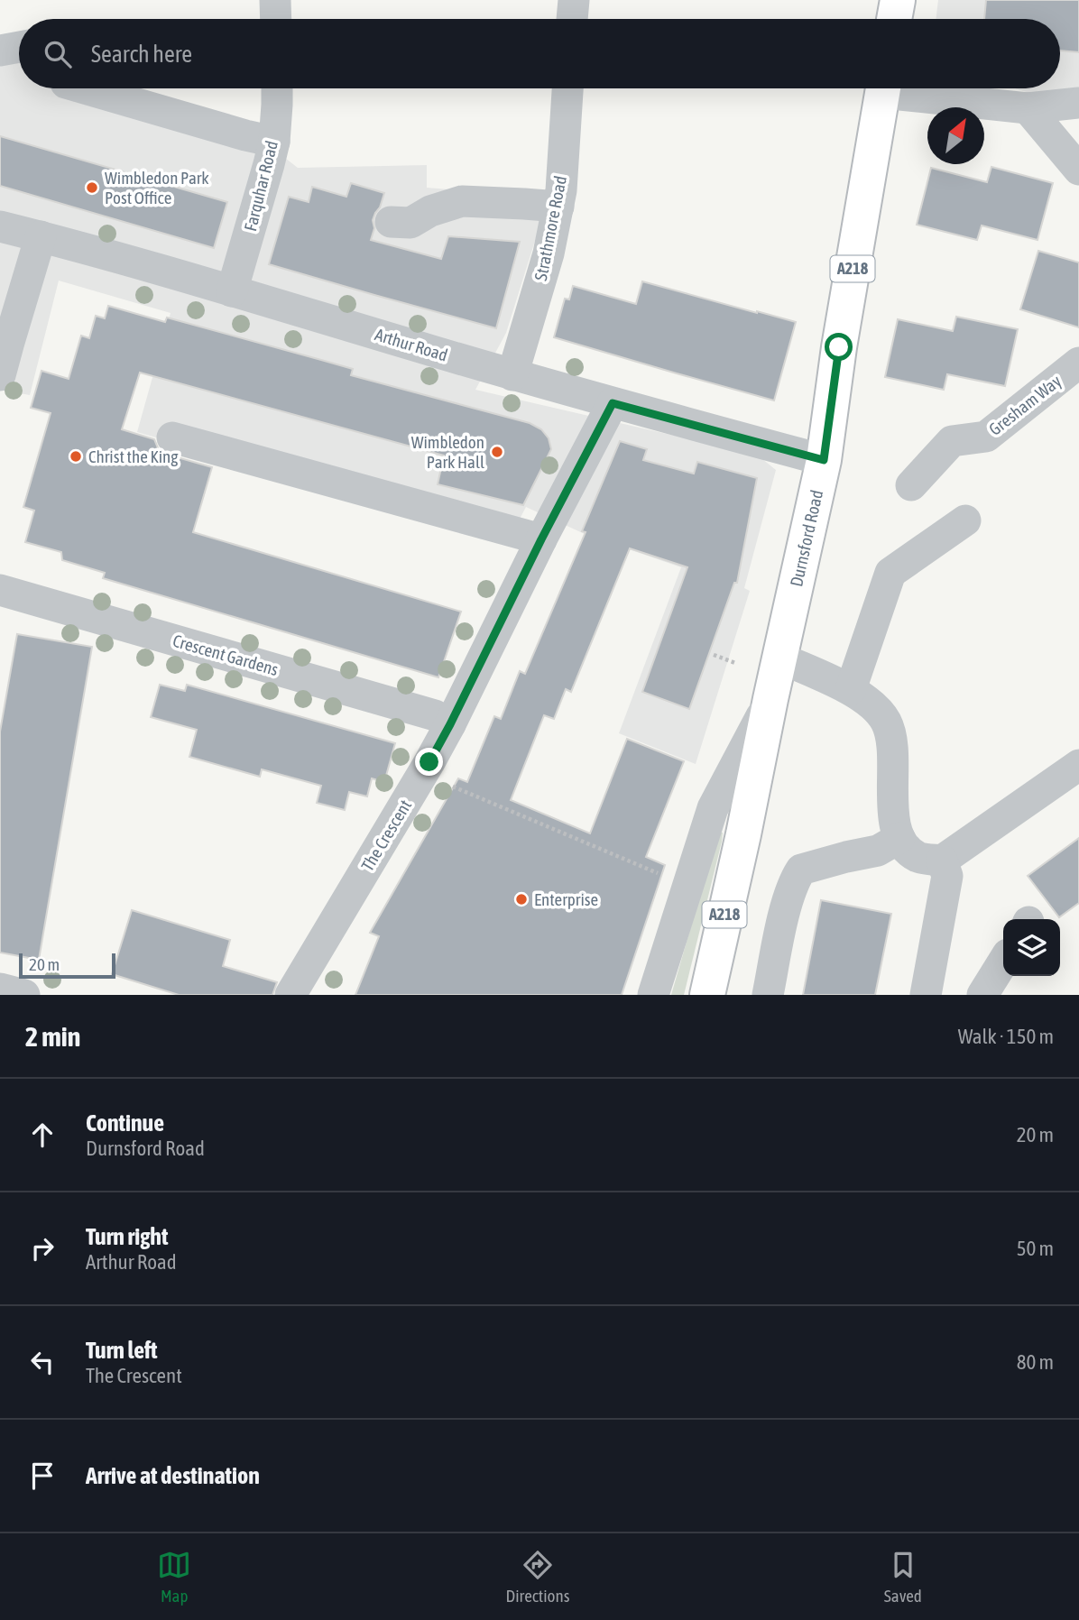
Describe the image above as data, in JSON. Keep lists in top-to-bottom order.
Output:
{
  "streets": {
    "main road": ["A218", "Durnsford Road"],
    "street": [
      "Farquhar Road",
      "Strathmore Road",
      "Arthur Road",
      "Gresham Way",
      "Crescent Gardens",
      "The Crescent"
    ]
  },
  "crossings": [
    ["Farquhar Road", "Arthur Road"],
    ["Strathmore Road", "Arthur Road"],
    ["Arthur Road", "Durnsford Road"],
    ["Arthur Road", "The Crescent"],
    ["Crescent Gardens", "The Crescent"]
  ],
  "places": [
    "Wimbledon Park Post Office",
    "Wimbledon Park Hall",
    "Christ the King",
    "Enterprise"
  ],
  "scale_bar": "20 m",
  "north": "top right",
  "page": {
    "search": "Search here",
    "scale": "20 m",
    "heading": ["2 min", "Walk · 150 m"],
    "list": [
      ["Continue", "Durnsford Road", "20 m"],
      ["Turn right", "Arthur Road", "50 m"],
      ["Turn left", "The Crescent", "80 m"],
      "Arrive at destination"
    ],
    "nav": ["Map", "Directions", "Saved"]
  }
}
